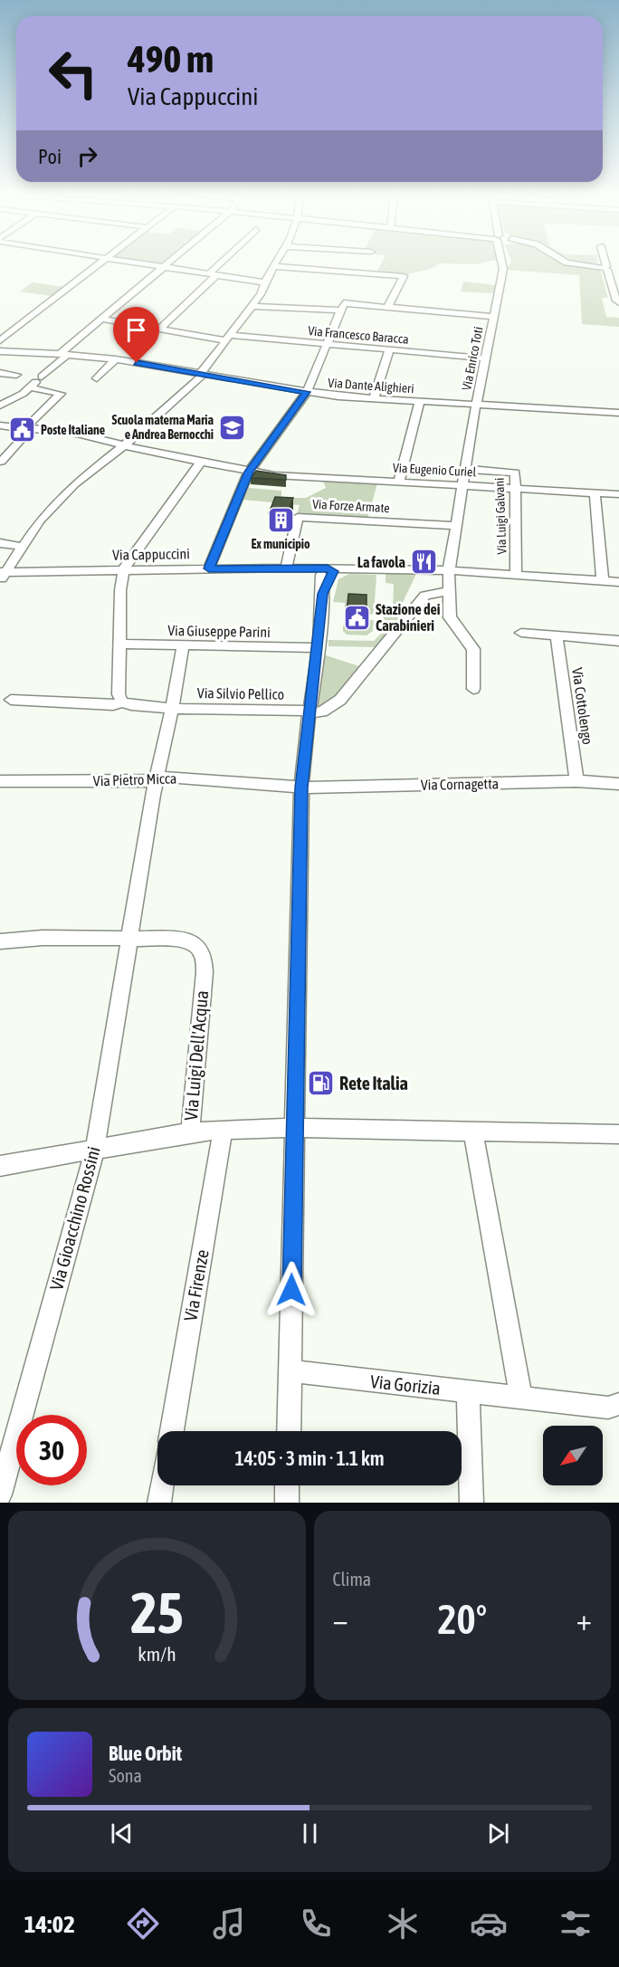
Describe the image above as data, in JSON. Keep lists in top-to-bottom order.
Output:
{
  "streets": {
    "street": [
      "Via Francesco Baracca",
      "Via Enrico Toti",
      "Via Dante Alighieri",
      "Via Eugenio Curiel",
      "Via Forze Armate",
      "Via Luigi Galvani",
      "Via Cappuccini",
      "Via Giuseppe Parini",
      "Via Silvio Pellico",
      "Via Cottolengo",
      "Via Pietro Micca",
      "Via Cornagetta",
      "Via Luigi Dell'Acqua",
      "Via Gioacchino Rossini",
      "Via Firenze",
      "Via Gorizia"
    ]
  },
  "crossings": [
    ["Via Francesco Baracca", "Via Enrico Toti"],
    ["Via Enrico Toti", "Via Dante Alighieri"],
    ["Via Enrico Toti", "Via Eugenio Curiel"],
    ["Via Enrico Toti", "Via Forze Armate"],
    ["Via Enrico Toti", "Via Luigi Galvani"],
    ["Via Enrico Toti", "Via Cappuccini"],
    ["Via Eugenio Curiel", "Via Luigi Galvani"],
    ["Via Forze Armate", "Via Cappuccini"],
    ["Via Luigi Galvani", "Via Cappuccini"],
    ["Via Cottolengo", "Via Cornagetta"],
    ["Via Pietro Micca", "Via Cornagetta"],
    ["Via Luigi Dell'Acqua", "Via Gioacchino Rossini"],
    ["Via Luigi Dell'Acqua", "Via Firenze"]
  ],
  "places": {
    "school or university": ["Scuola materna Maria e Andrea Bernocchi"],
    "public building": ["Poste Italiane", "Stazione dei Carabinieri"],
    "building": ["Ex municipio"],
    "restaurant": ["La favola"],
    "fuel station": ["Rete Italia"]
  },
  "north": "bottom left",
  "page": {
    "turn": ["490 m", "Via Cappuccini"],
    "then": "Poi",
    "limit": "30",
    "trip": "14:05 · 3 min · 1.1 km",
    "tile": "Clima",
    "heat": ["−", "20°", "+"],
    "song": ["Blue Orbit", "Sona"],
    "tabs": "14:02",
    "gauge": ["25", "km/h"]
  }
}
